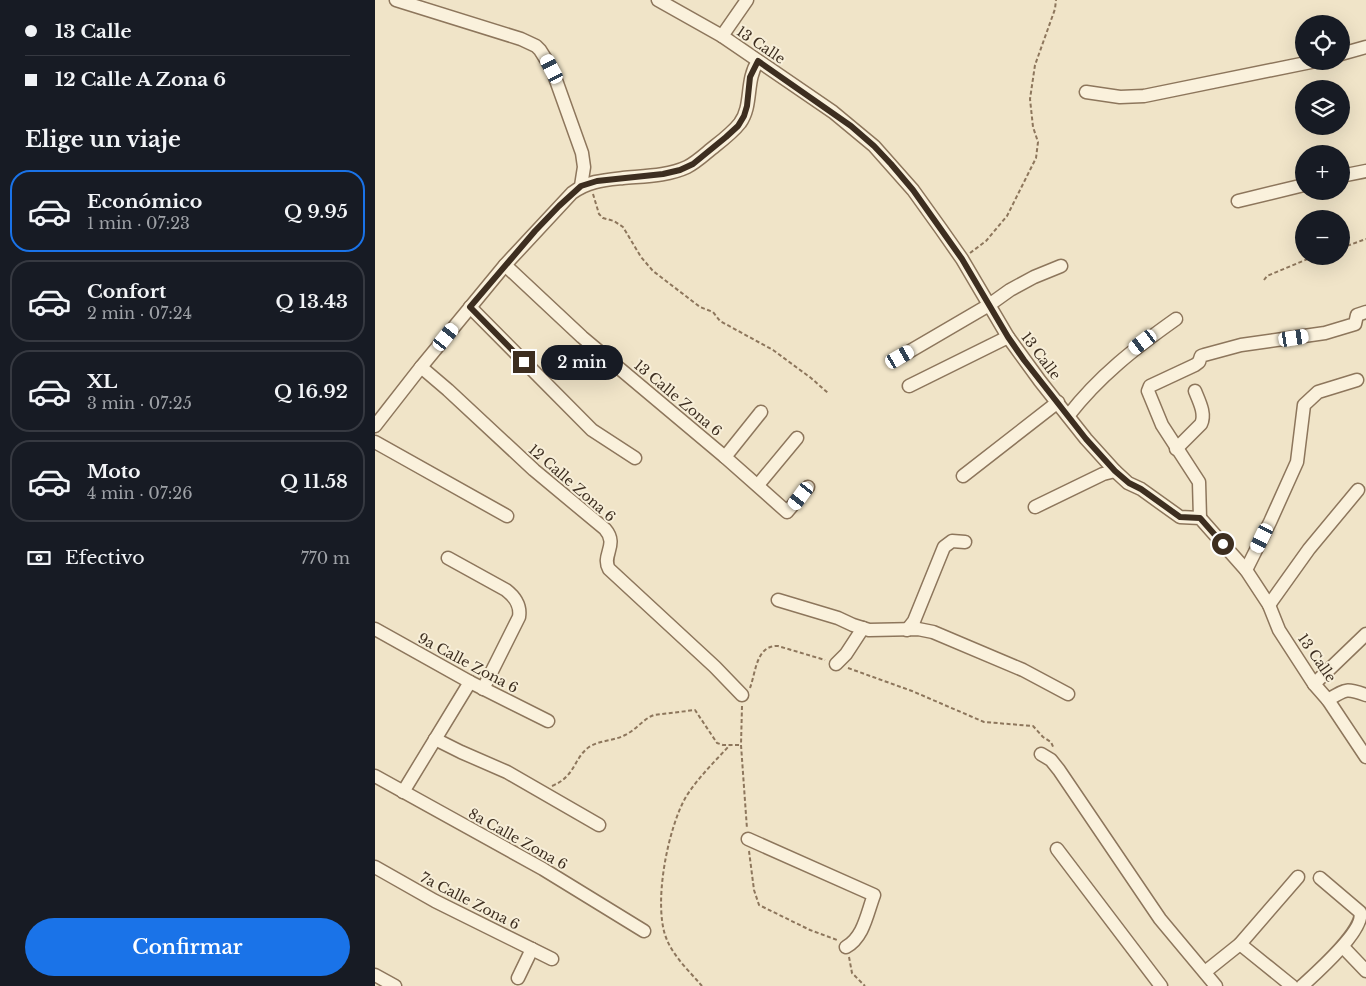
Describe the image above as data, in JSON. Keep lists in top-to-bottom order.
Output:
{
  "streets": {
    "street": [
      "13 Calle",
      "13 Calle Zona 6",
      "12 Calle Zona 6",
      "9a Calle Zona 6",
      "8a Calle Zona 6",
      "7a Calle Zona 6"
    ]
  },
  "page": {
    "banner": ["13 Calle", "12 Calle A Zona 6"],
    "map_buttons": ["+", "−"],
    "heading": "Elige un viaje",
    "list": [
      {
        "name": "Económico",
        "note": "1 min · 07:23",
        "value": "Q 9.95"
      },
      {
        "name": "Confort",
        "note": "2 min · 07:24",
        "value": "Q 13.43"
      },
      {
        "name": "XL",
        "note": "3 min · 07:25",
        "value": "Q 16.92"
      },
      {
        "name": "Moto",
        "note": "4 min · 07:26",
        "value": "Q 11.58"
      }
    ],
    "bubble": "2 min",
    "pay": ["Efectivo", "770 m"],
    "buttons": "Confirmar"
  }
}
